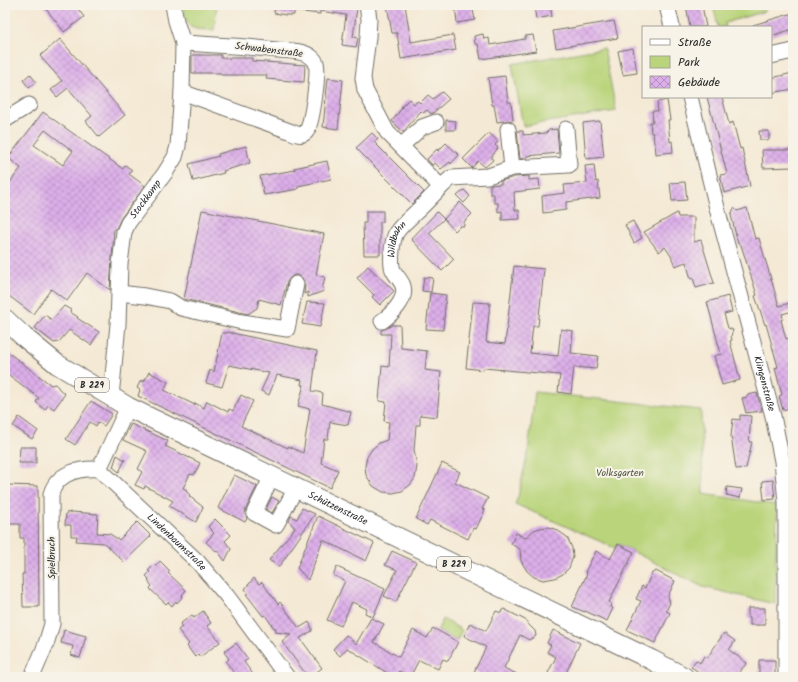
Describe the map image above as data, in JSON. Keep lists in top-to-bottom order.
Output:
{
  "streets": {
    "main road": ["B 229", "Schützenstraße"],
    "street": [
      "Schwabenstraße",
      "Stockkamp",
      "Wildbahn",
      "Klingenstraße",
      "Lindenbaumstraße",
      "Spielbruch"
    ]
  },
  "crossings": [
    ["Schwabenstraße", "Stockkamp"],
    ["Stockkamp", "Schützenstraße"],
    ["Lindenbaumstraße", "Spielbruch"]
  ],
  "parks": ["Volksgarten"],
  "legend": ["Straße", "Park", "Gebäude"]
}
